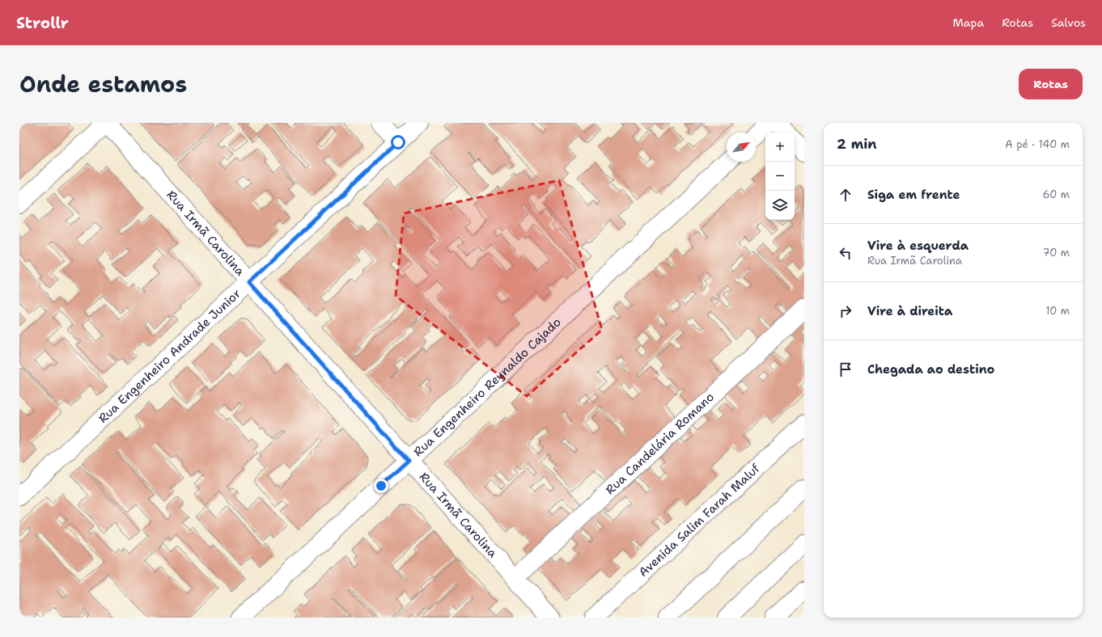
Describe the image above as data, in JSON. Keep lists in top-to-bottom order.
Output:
{
  "streets": {
    "main road": [
      "Rua Irmã Carolina",
      "Rua Engenheiro Andrade Junior",
      "Rua Engenheiro Reynaldo Cajado",
      "Rua Candelária Romano",
      "Avenida Salim Farah Maluf"
    ]
  },
  "crossings": [
    ["Rua Irmã Carolina", "Rua Engenheiro Andrade Junior"],
    ["Rua Irmã Carolina", "Rua Engenheiro Reynaldo Cajado"],
    ["Rua Irmã Carolina", "Rua Candelária Romano"]
  ],
  "north": "top right",
  "page": {
    "header": "Strollr",
    "nav": ["Mapa", "Rotas", "Salvos"],
    "title": "Onde estamos",
    "buttons": "Rotas",
    "heading": ["2 min", "A pé · 140 m"],
    "map_buttons": ["+", "−"],
    "list": [
      ["Siga em frente", "60 m"],
      ["Vire à esquerda", "Rua Irmã Carolina", "70 m"],
      ["Vire à direita", "10 m"],
      "Chegada ao destino"
    ]
  }
}
